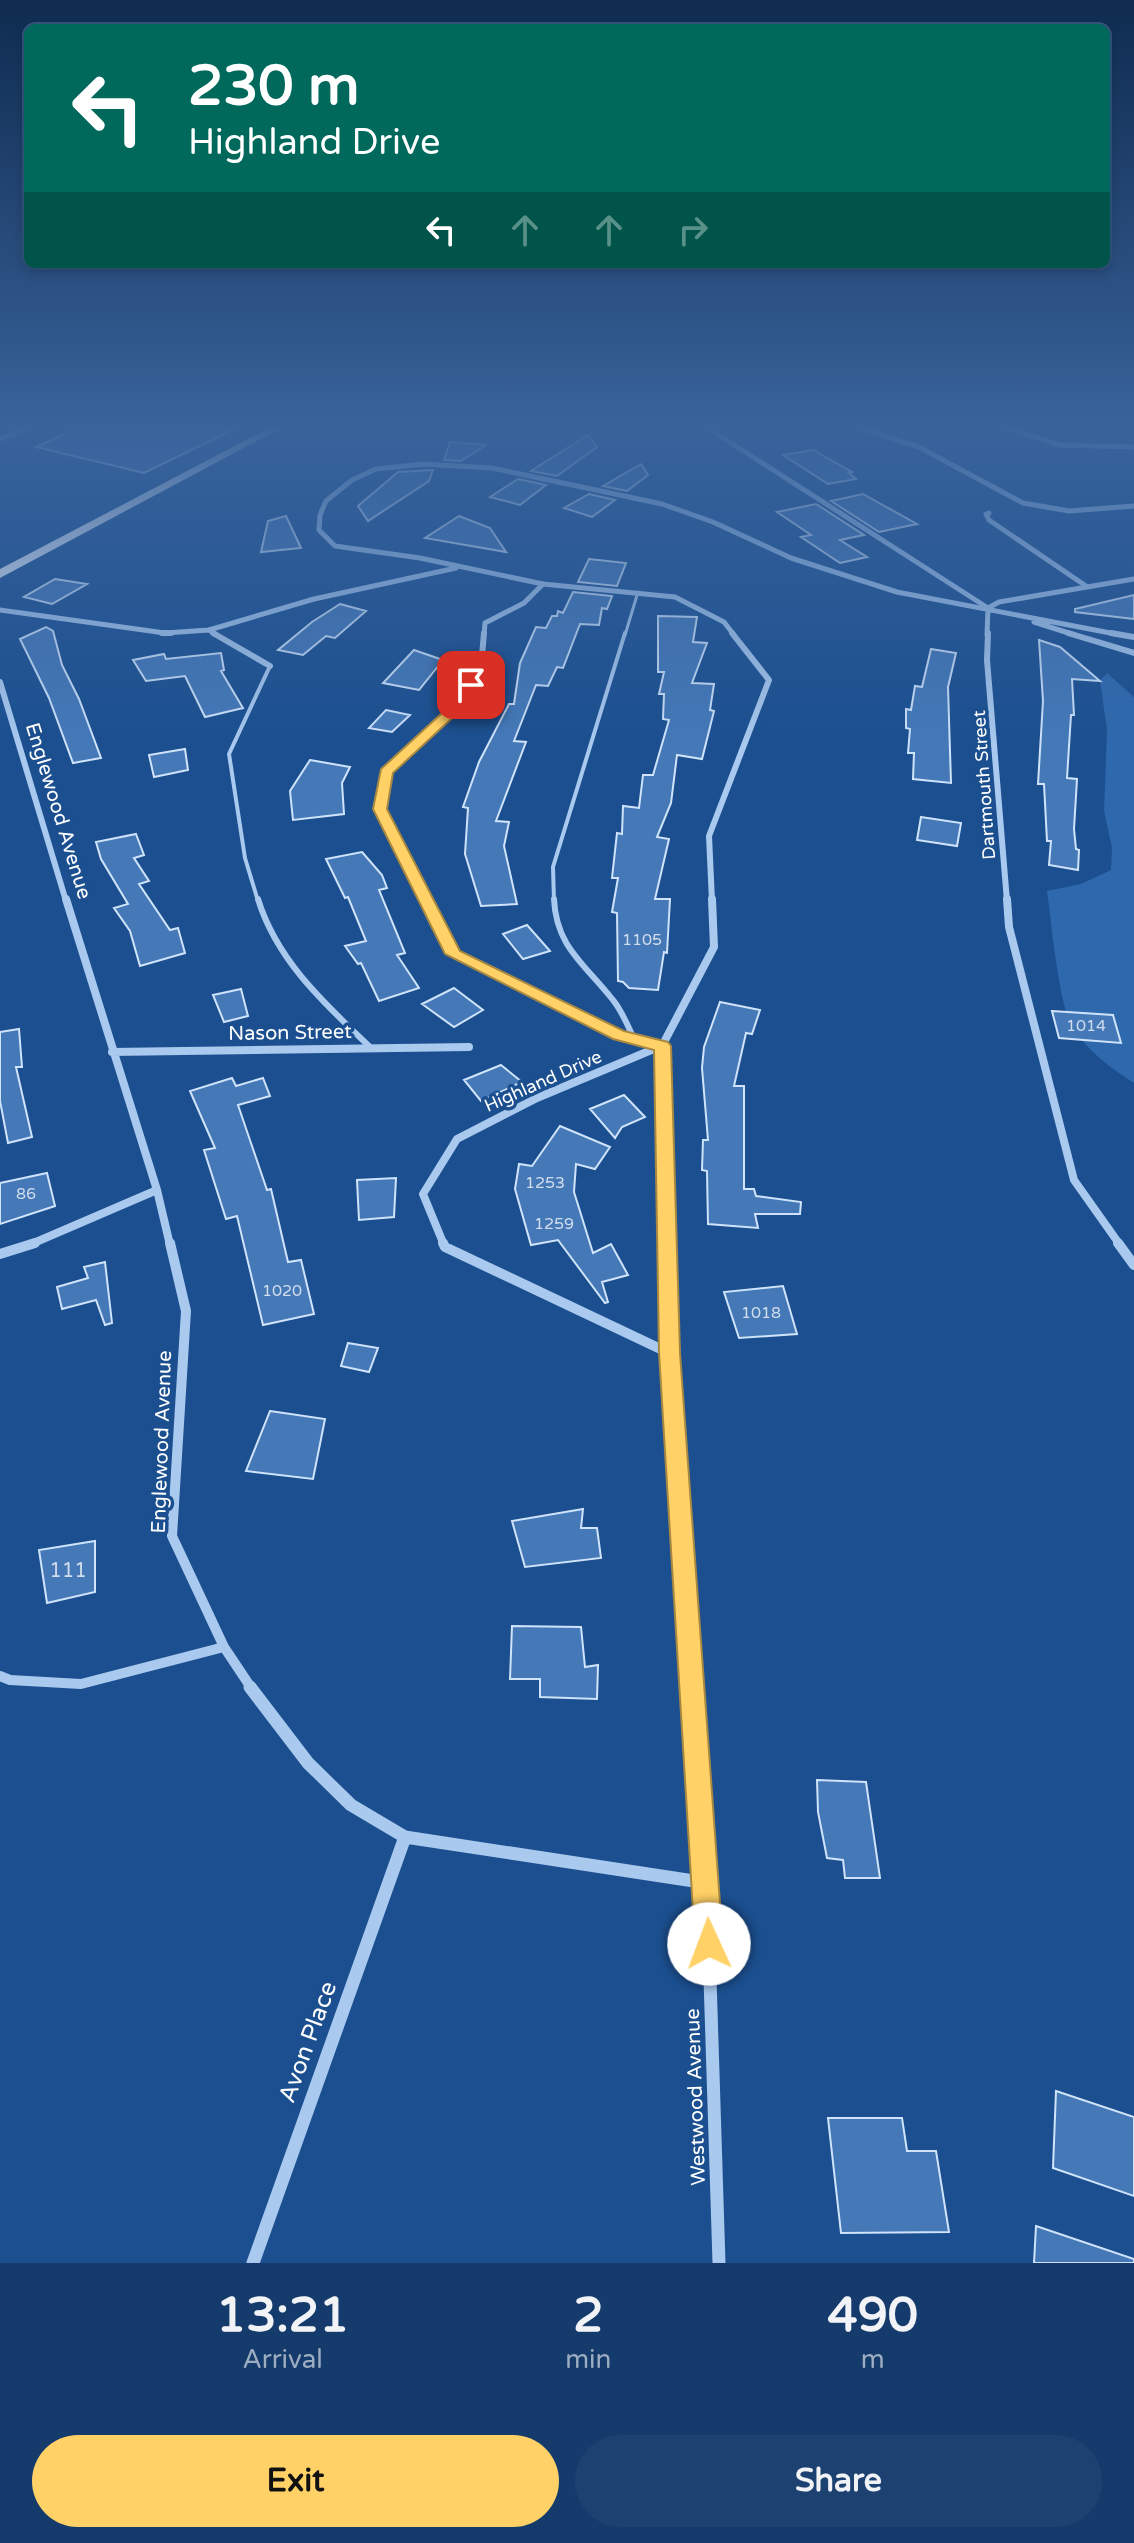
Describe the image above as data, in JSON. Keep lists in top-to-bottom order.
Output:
{
  "streets": {
    "street": [
      "Dartmouth Street",
      "Englewood Avenue",
      "Nason Street",
      "Highland Drive",
      "Avon Place",
      "Westwood Avenue"
    ]
  },
  "crossings": [
    ["Englewood Avenue", "Nason Street"],
    ["Englewood Avenue", "Avon Place"],
    ["Englewood Avenue", "Westwood Avenue"],
    ["Highland Drive", "Westwood Avenue"]
  ],
  "house_numbers": [
    "1105",
    "1014",
    "1253",
    "86",
    "1259",
    "1020",
    "1018",
    "111"
  ],
  "page": {
    "turn": ["230 m", "Highland Drive"],
    "eta": [
      "13:21",
      "Arrival",
      "2",
      "min",
      "490",
      "m"
    ],
    "buttons": ["Exit", "Share"]
  }
}
